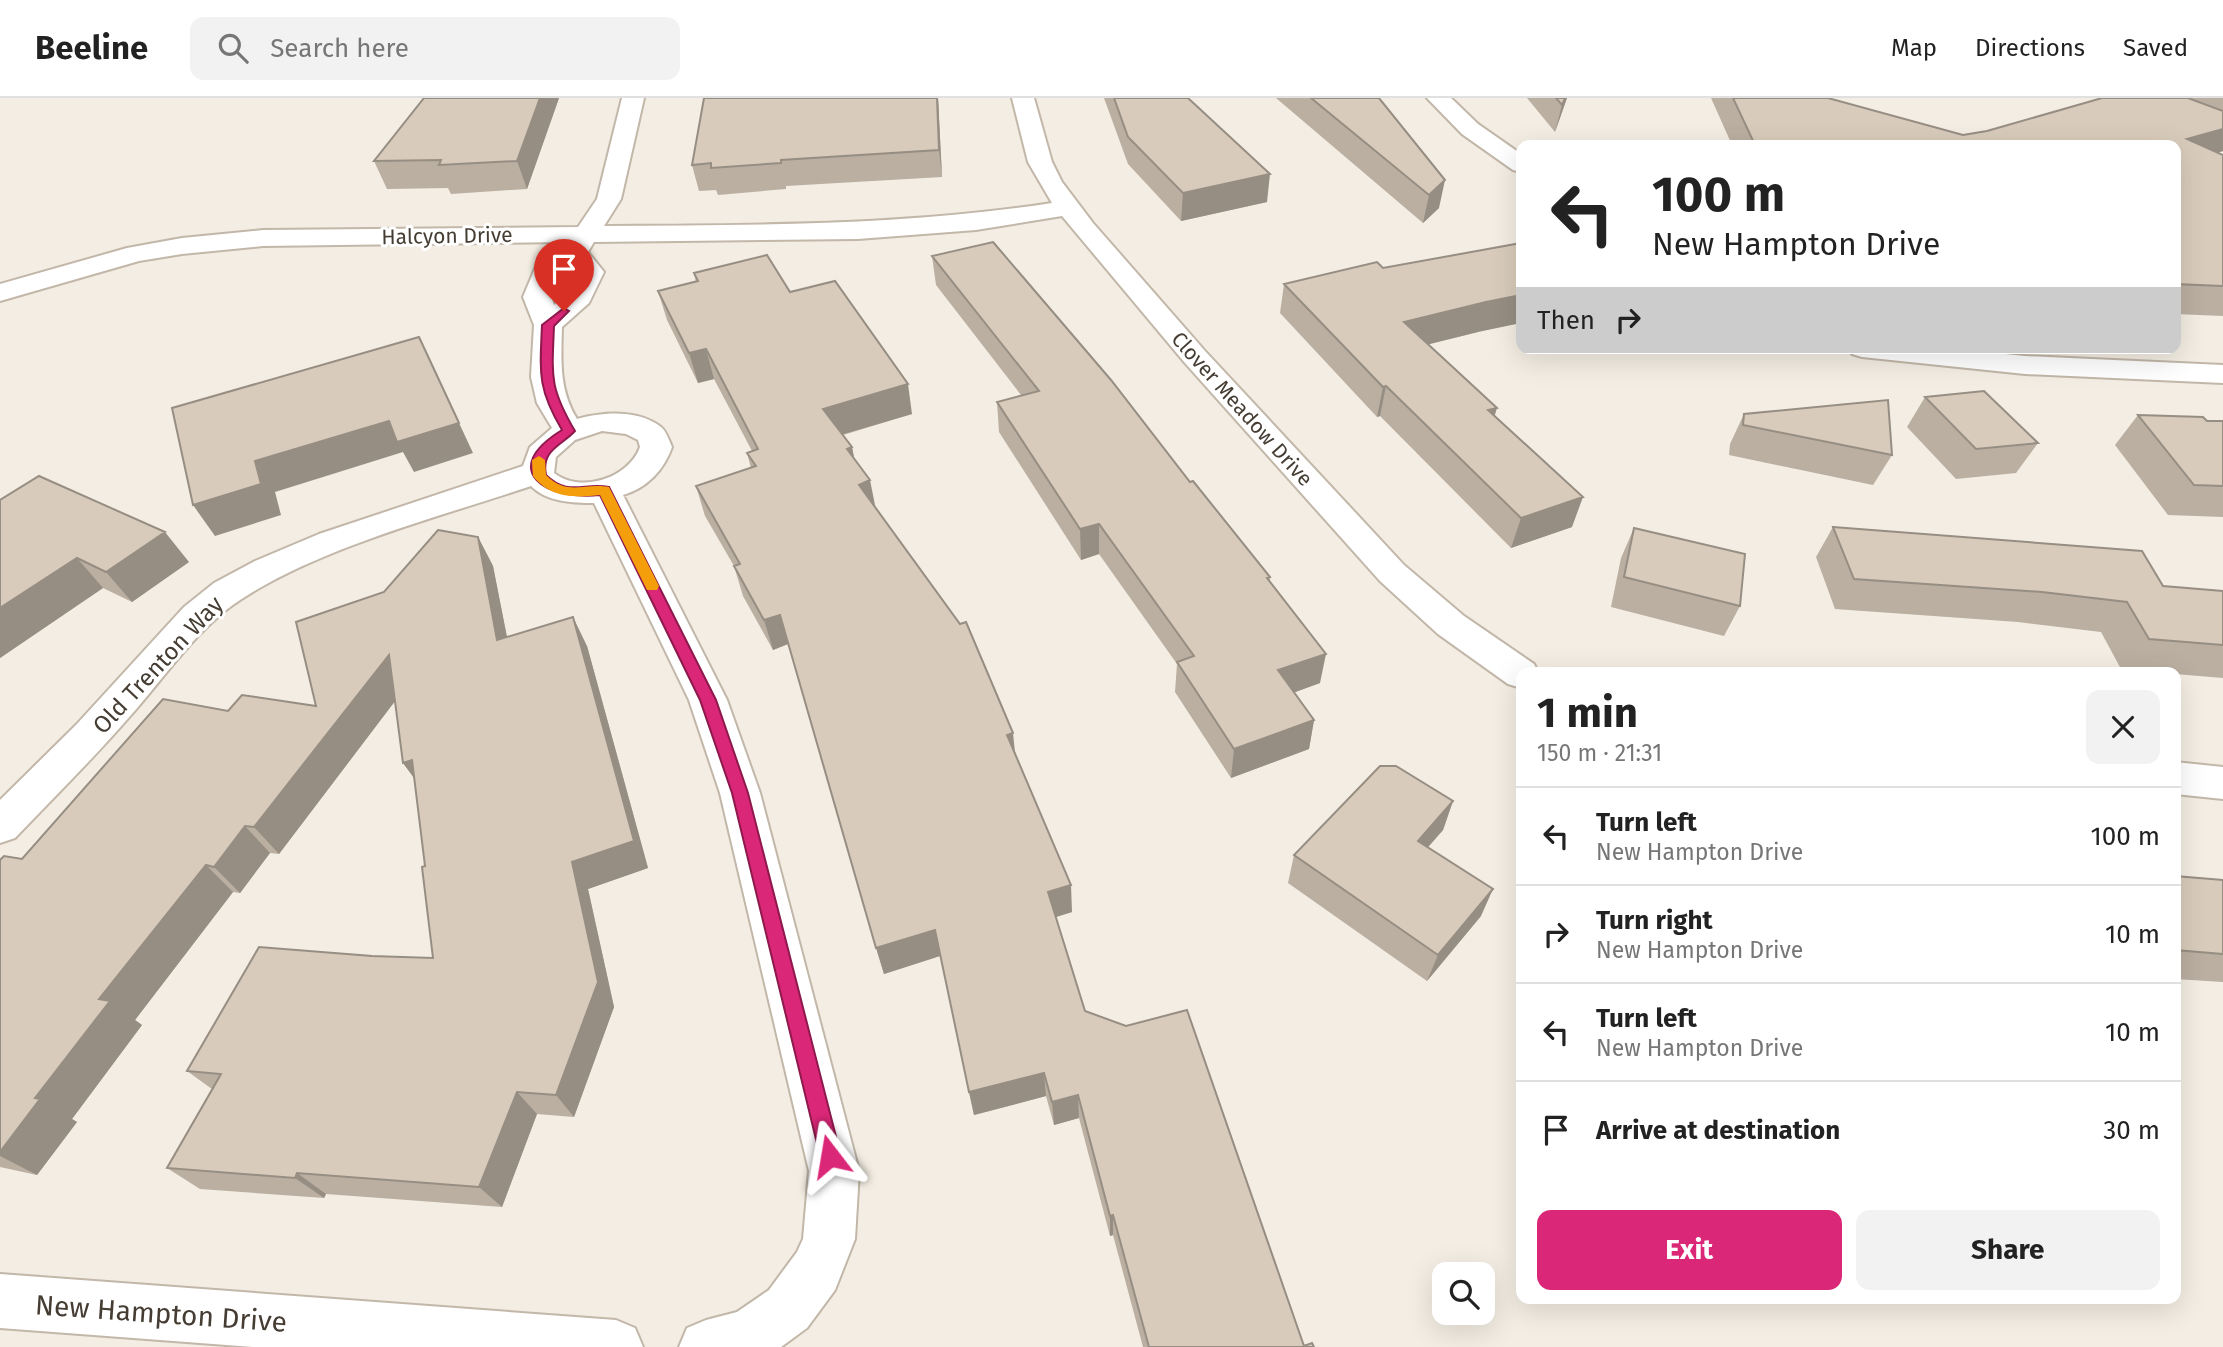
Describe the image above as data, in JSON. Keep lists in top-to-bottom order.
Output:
{
  "streets": {
    "street": [
      "Halcyon Drive",
      "Clover Meadow Drive",
      "Old Trenton Way",
      "New Hampton Drive"
    ]
  },
  "crossings": [
    ["Halcyon Drive", "Clover Meadow Drive"]
  ],
  "page": {
    "header": "Beeline",
    "search": "Search here",
    "nav": ["Map", "Directions", "Saved"],
    "turn": ["100 m", "New Hampton Drive"],
    "then": "Then",
    "heading": ["1 min", "150 m · 21:31"],
    "list": [
      {
        "name": "Turn left",
        "note": "New Hampton Drive",
        "value": "100 m"
      },
      {
        "name": "Turn right",
        "note": "New Hampton Drive",
        "value": "10 m"
      },
      {
        "name": "Turn left",
        "note": "New Hampton Drive",
        "value": "10 m"
      },
      {
        "name": "Arrive at destination",
        "value": "30 m"
      }
    ],
    "buttons": ["Exit", "Share"]
  }
}
